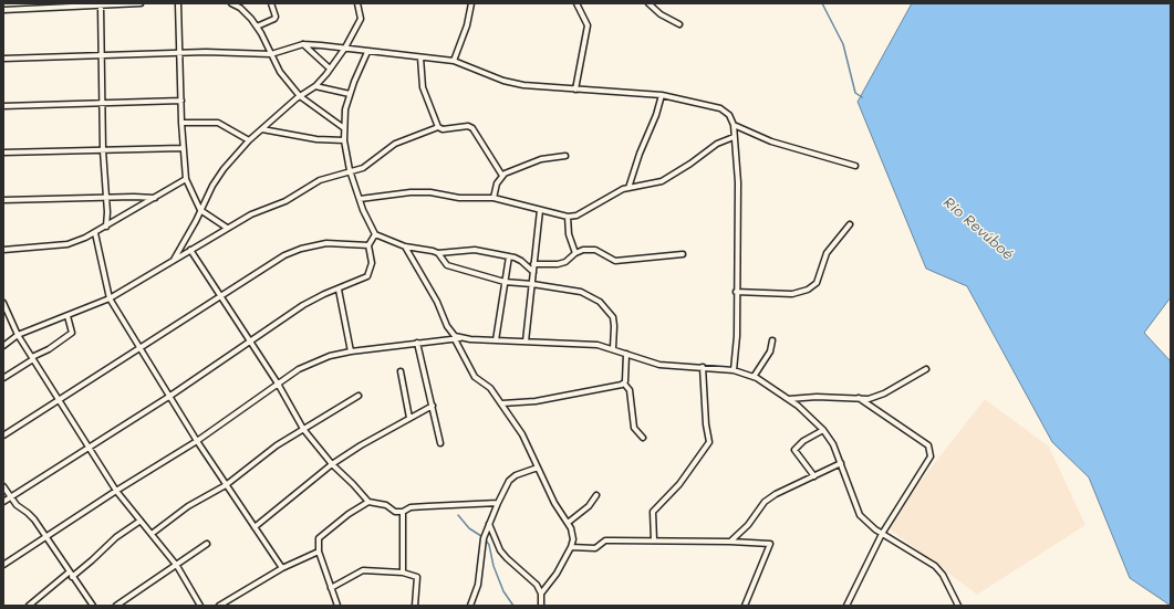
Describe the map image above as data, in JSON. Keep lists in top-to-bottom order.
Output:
{
  "water": ["Rio Revúboé"]
}
